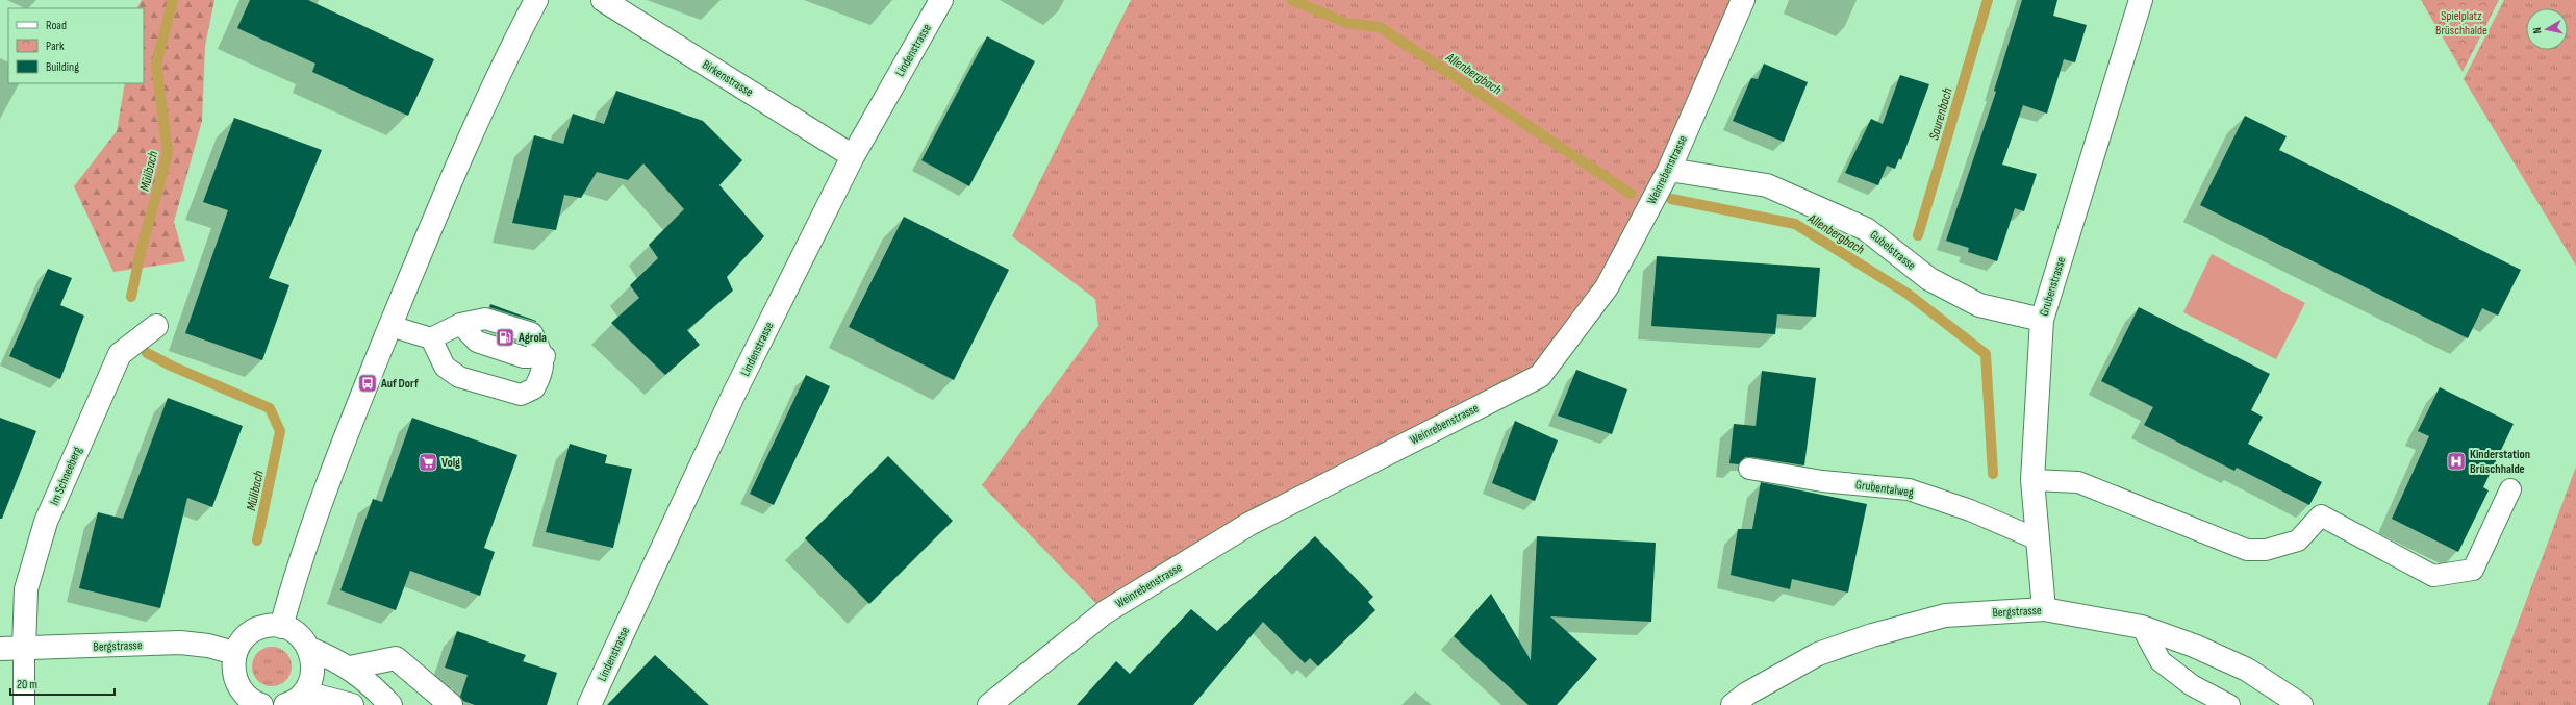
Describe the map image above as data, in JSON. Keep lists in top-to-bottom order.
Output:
{
  "streets": {
    "street": [
      "Lindenstrasse",
      "Birkenstrasse",
      "Weinrebenstrasse",
      "Gubelstrasse",
      "Grubenstrasse",
      "Im Schneeberg",
      "Bergstrasse"
    ],
    "lane": ["Grubentalweg"]
  },
  "crossings": [
    ["Lindenstrasse", "Birkenstrasse"],
    ["Weinrebenstrasse", "Gubelstrasse"],
    ["Gubelstrasse", "Grubenstrasse"],
    ["Grubenstrasse", "Grubentalweg"],
    ["Grubenstrasse", "Bergstrasse"],
    ["Im Schneeberg", "Bergstrasse"]
  ],
  "water": ["Allenbergbach", "Saurenbach", "Mülibach"],
  "parks": ["Spielplatz Brüschhalde"],
  "places": {
    "fuel station": ["Agrola"],
    "bus stop": ["Auf Dorf"],
    "hospital": ["Kinderstation Brüschhalde"],
    "supermarket": ["Volg"]
  },
  "legend": ["Road", "Park", "Building"],
  "scale_bar": "20 m",
  "north": "left"
}
